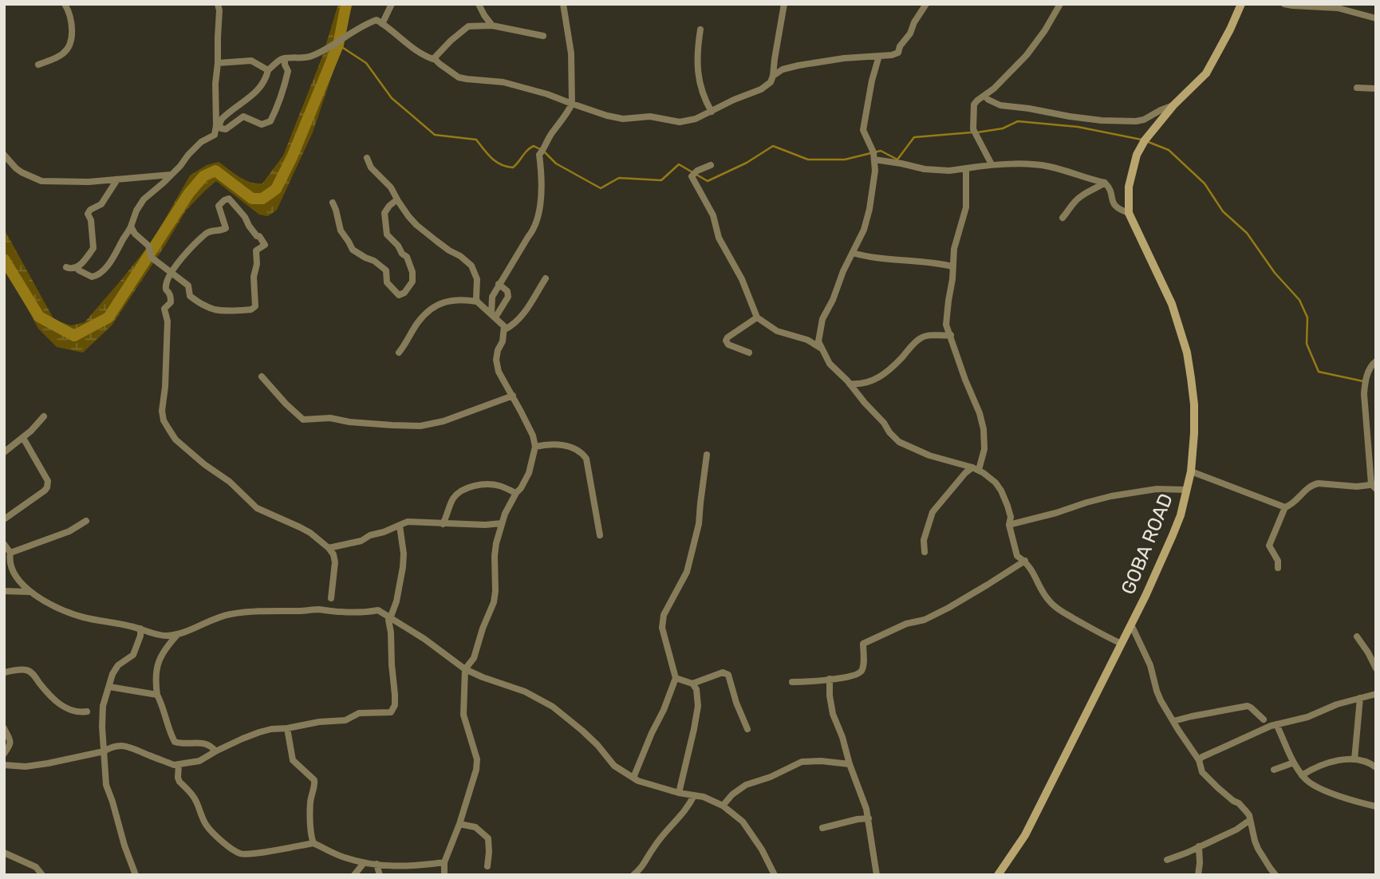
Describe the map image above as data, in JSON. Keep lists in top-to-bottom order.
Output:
{
  "streets": {
    "main road": ["GOBA ROAD"]
  }
}
